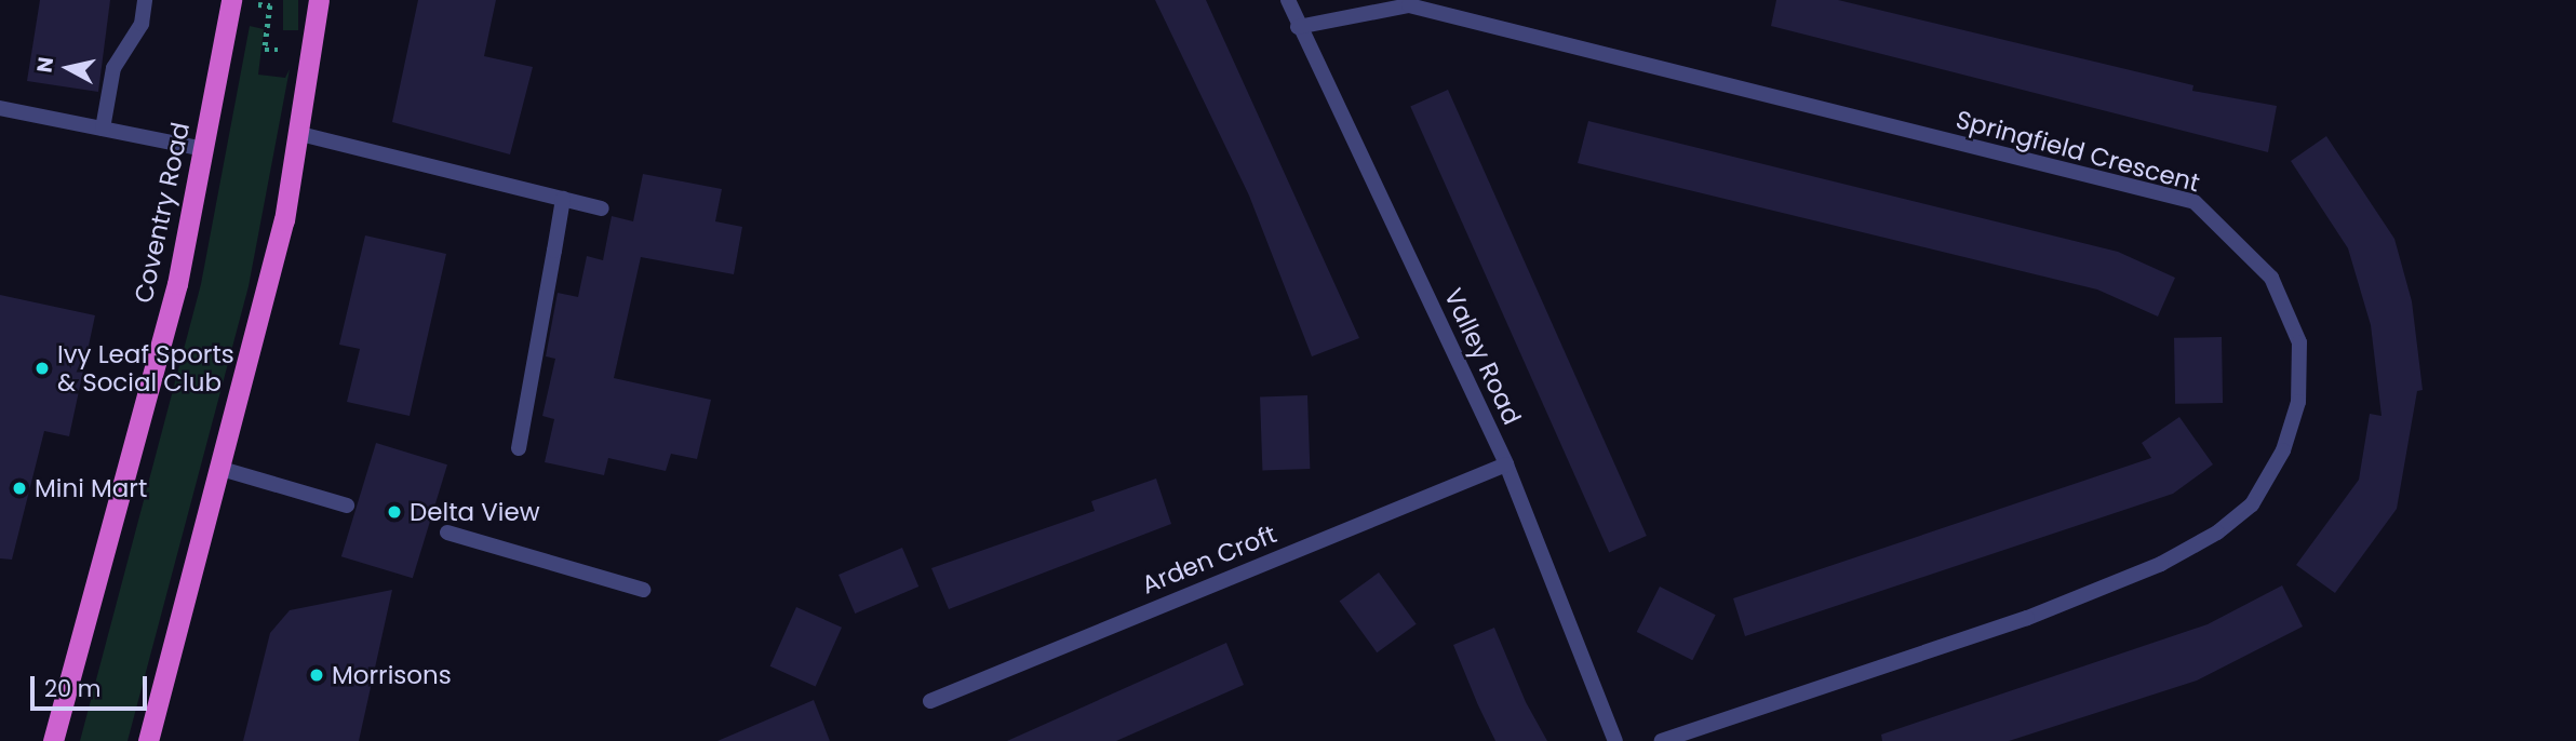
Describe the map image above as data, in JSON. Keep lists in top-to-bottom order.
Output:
{
  "streets": {
    "highway": ["Coventry Road"],
    "street": ["Springfield Crescent", "Valley Road", "Arden Croft"]
  },
  "crossings": [
    ["Springfield Crescent", "Valley Road"],
    ["Valley Road", "Arden Croft"]
  ],
  "places": [
    "Ivy Leaf Sports & Social Club",
    "Mini Mart",
    "Delta View",
    "Morrisons"
  ],
  "scale_bar": "20 m",
  "north": "left"
}
